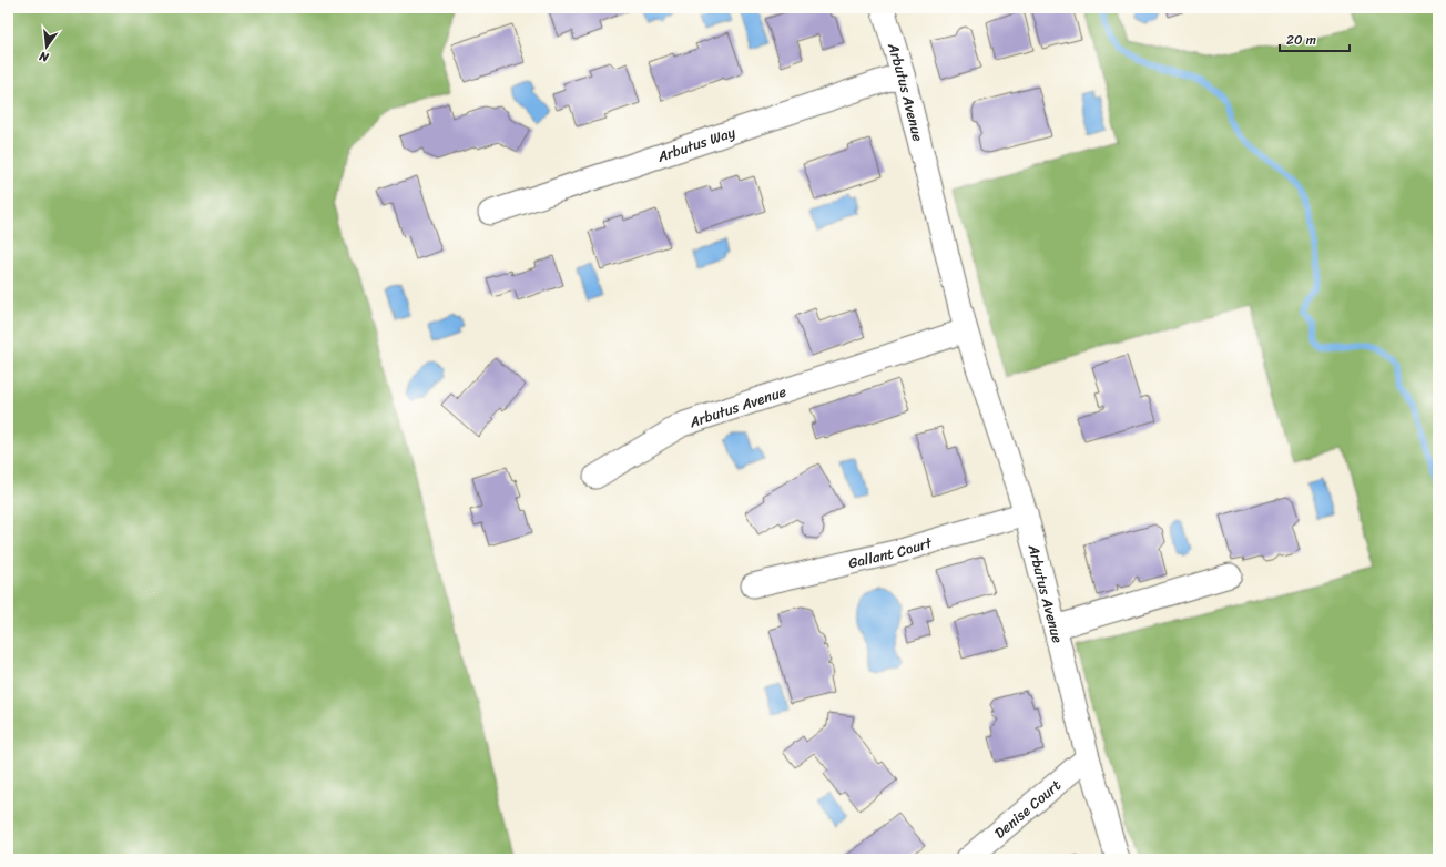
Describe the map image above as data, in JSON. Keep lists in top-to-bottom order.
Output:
{
  "streets": {
    "street": [
      "Arbutus Avenue",
      "Arbutus Way",
      "Gallant Court",
      "Denise Court"
    ]
  },
  "crossings": [
    ["Arbutus Avenue", "Arbutus Way"],
    ["Arbutus Avenue", "Gallant Court"],
    ["Arbutus Avenue", "Denise Court"]
  ],
  "scale_bar": "20 m",
  "north": "bottom"
}
